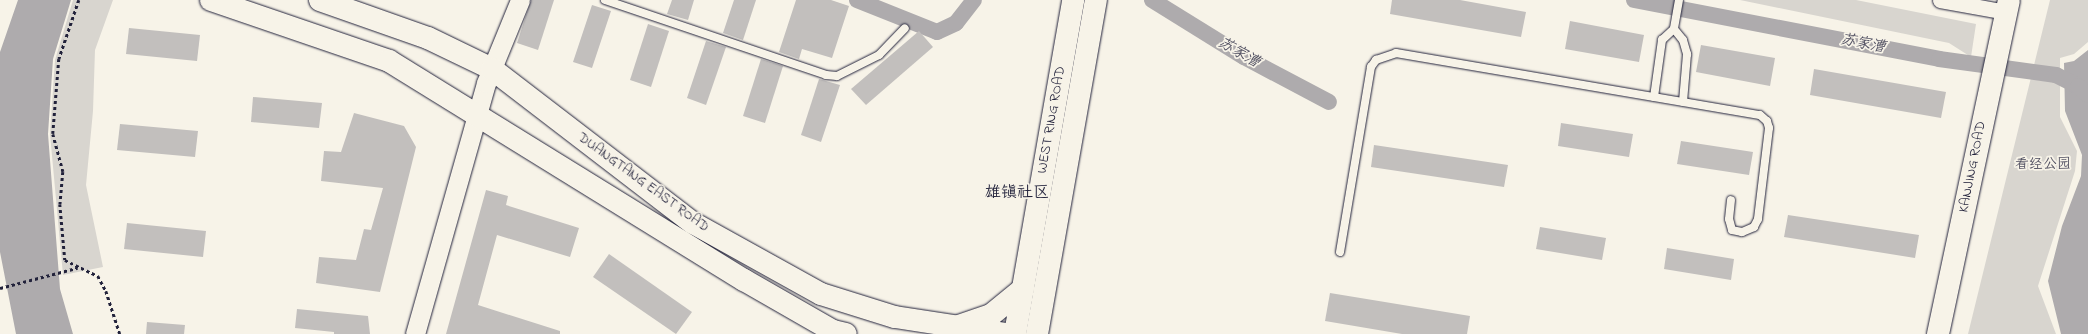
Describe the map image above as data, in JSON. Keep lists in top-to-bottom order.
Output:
{
  "streets": {
    "main road": ["WEST RING ROAD", "KANJING ROAD", "DUANGTANG EAST ROAD"]
  },
  "districts": ["雄镇社区"],
  "water": ["苏家漕"],
  "parks": ["看经公园"]
}
